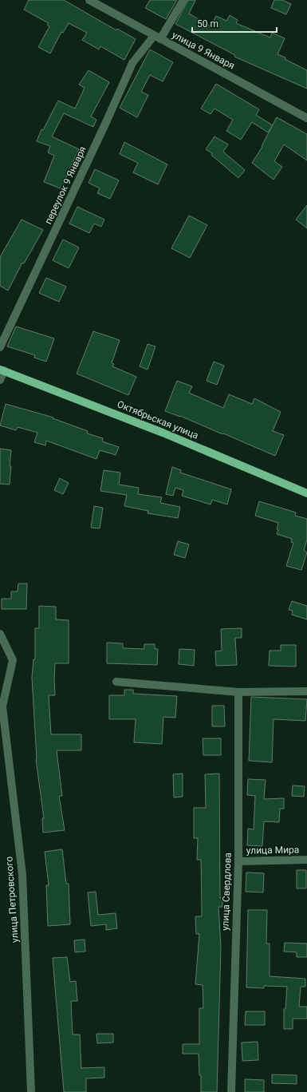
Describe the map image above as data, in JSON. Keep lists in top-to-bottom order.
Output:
{
  "streets": {
    "main road": ["Октябрьская улица"],
    "street": [
      "улица 9 Января",
      "переулок 9 Января",
      "улица Мира",
      "улица Свердлова",
      "улица Петровского"
    ]
  },
  "crossings": [
    ["улица 9 Января", "переулок 9 Января"],
    ["улица Мира", "улица Свердлова"]
  ],
  "scale_bar": "50 m"
}
